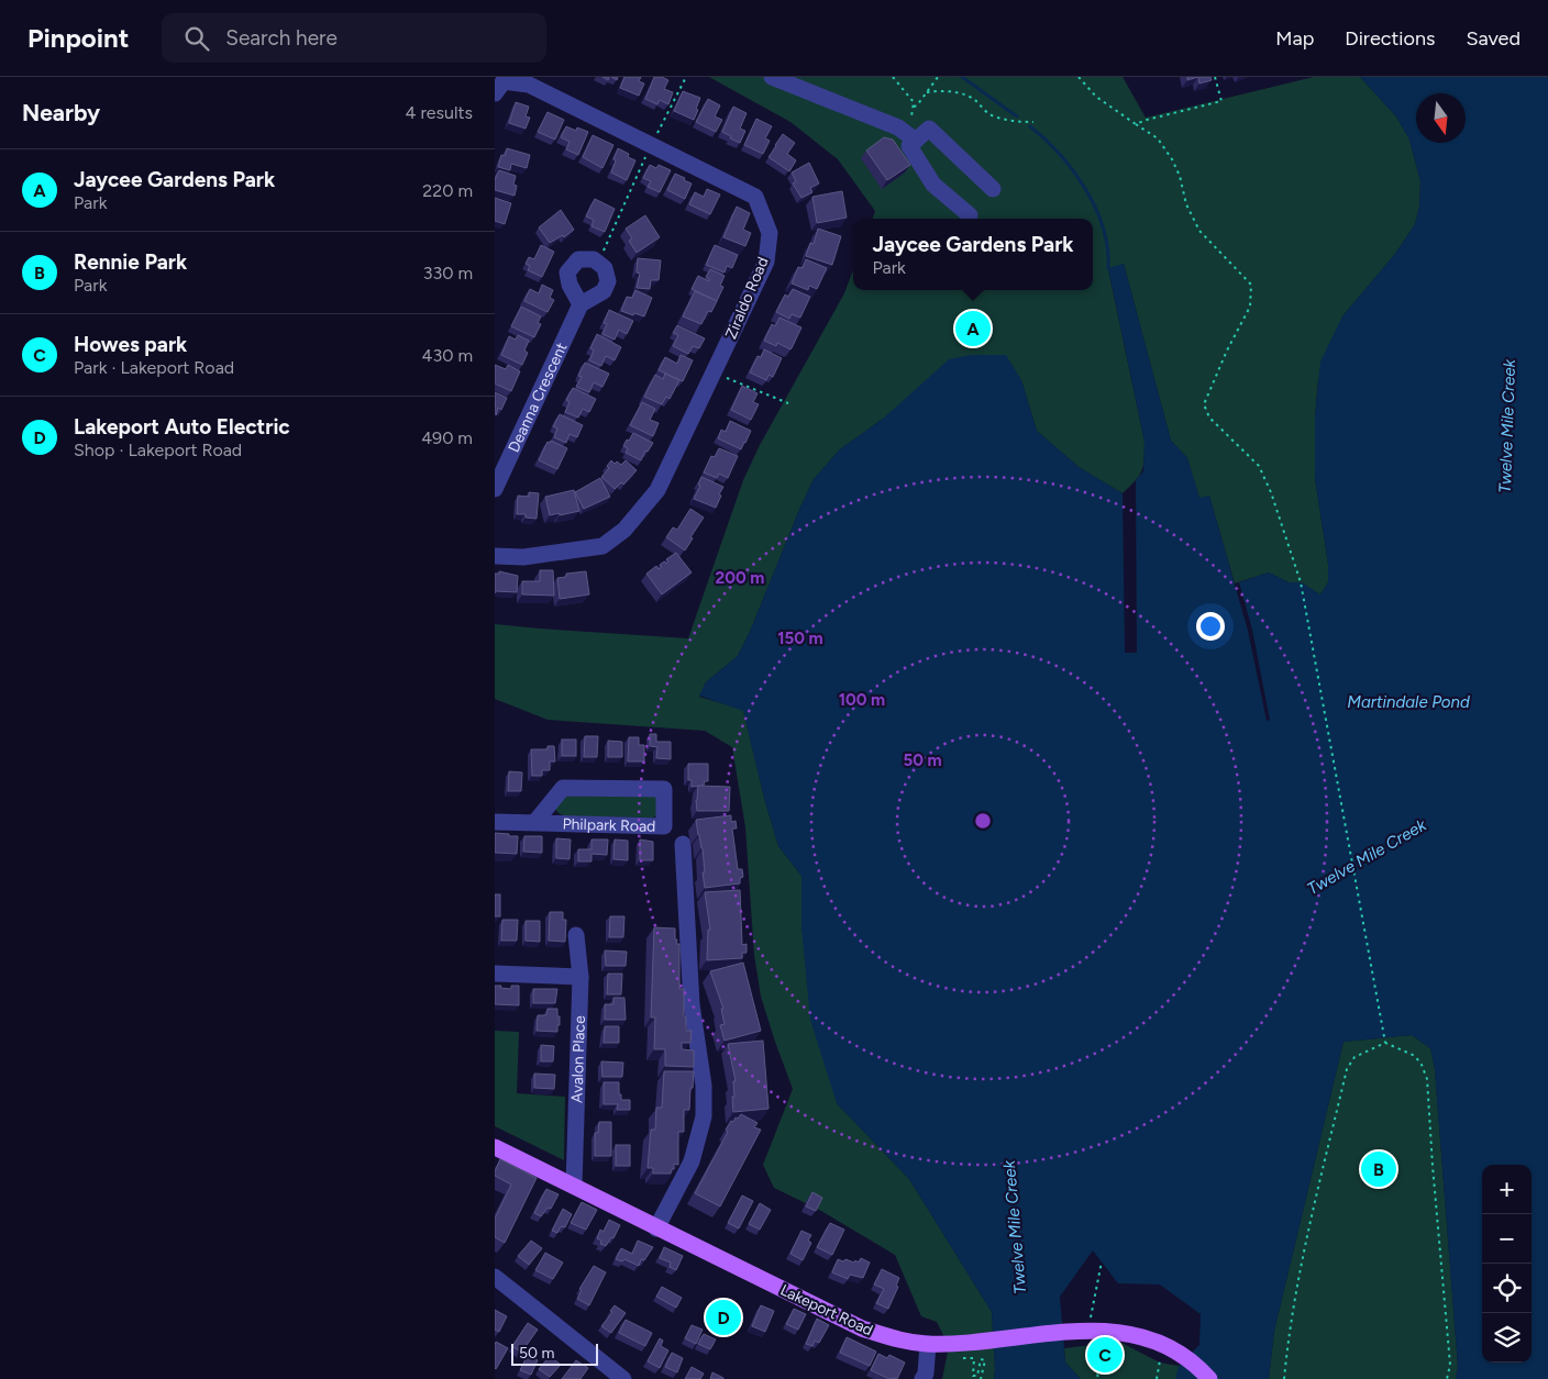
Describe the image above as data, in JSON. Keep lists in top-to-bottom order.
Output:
{
  "streets": {
    "main road": ["Lakeport Road"],
    "street": [
      "Ziraldo Road",
      "Deanna Crescent",
      "Philpark Road",
      "Avalon Place"
    ]
  },
  "crossings": [
    ["Avalon Place", "Lakeport Road"]
  ],
  "water": ["Twelve Mile Creek", "Martindale Pond"],
  "scale_bar": "50 m",
  "north": "bottom",
  "page": {
    "header": "Pinpoint",
    "search": "Search here",
    "nav": ["Map", "Directions", "Saved"],
    "heading": ["Nearby", "4 results"],
    "list": [
      {
        "mark": "A",
        "name": "Jaycee Gardens Park",
        "note": "Park",
        "value": "220 m"
      },
      {
        "mark": "B",
        "name": "Rennie Park",
        "note": "Park",
        "value": "330 m"
      },
      {
        "mark": "C",
        "name": "Howes park",
        "note": "Park · Lakeport Road",
        "value": "430 m"
      },
      {
        "mark": "D",
        "name": "Lakeport Auto Electric",
        "note": "Shop · Lakeport Road",
        "value": "490 m"
      }
    ],
    "popup": ["Jaycee Gardens Park", "Park"],
    "pins": [
      "A",
      "B",
      "D",
      "C"
    ],
    "map_buttons": ["+", "−"],
    "scale": "50 m"
  },
  "rings": [
    "200 m",
    "150 m",
    "100 m",
    "50 m"
  ]
}
